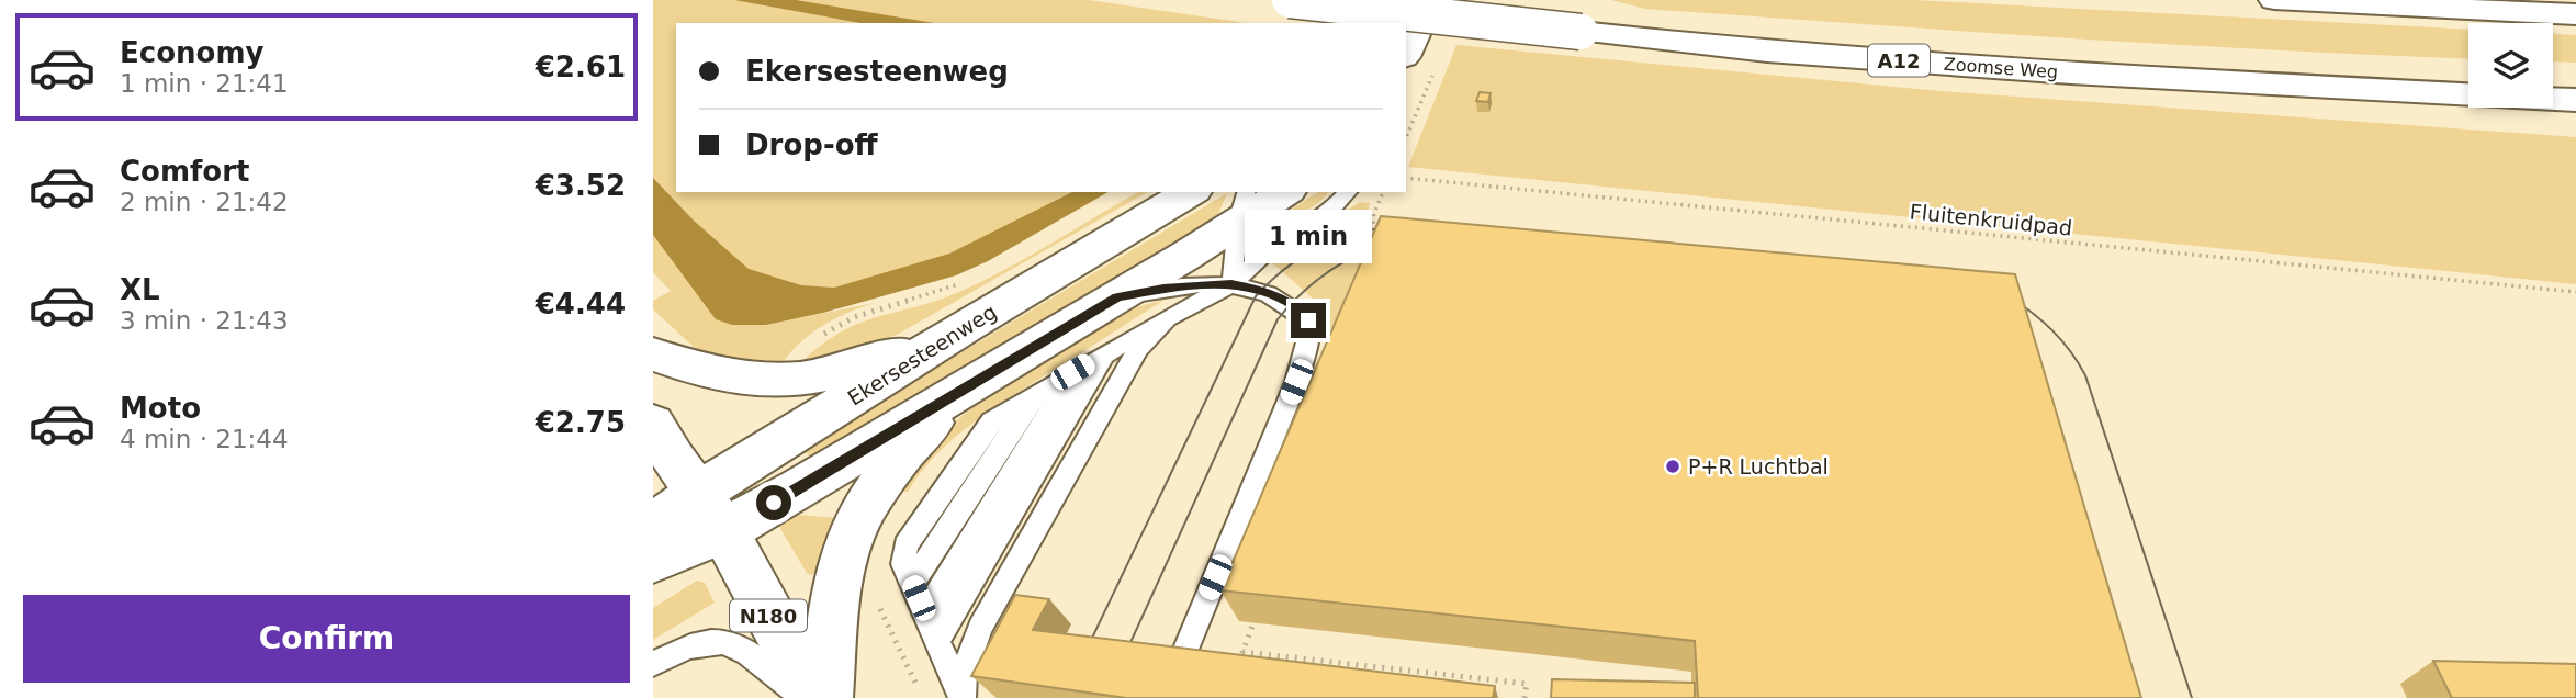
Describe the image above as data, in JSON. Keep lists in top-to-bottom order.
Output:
{
  "streets": {
    "main road": [
      "A12",
      "Zoomse Weg",
      "Ekersesteenweg",
      "N180"
    ],
    "path": ["Fluitenkruidpad"]
  },
  "crossings": [
    ["Ekersesteenweg", "N180"]
  ],
  "places": ["P+R Luchtbal"],
  "page": {
    "list": [
      {
        "name": "Economy",
        "note": "1 min · 21:41",
        "value": "€2.61"
      },
      {
        "name": "Comfort",
        "note": "2 min · 21:42",
        "value": "€3.52"
      },
      {
        "name": "XL",
        "note": "3 min · 21:43",
        "value": "€4.44"
      },
      {
        "name": "Moto",
        "note": "4 min · 21:44",
        "value": "€2.75"
      }
    ],
    "banner": ["Ekersesteenweg", "Drop-off"],
    "bubble": "1 min",
    "buttons": "Confirm"
  }
}
